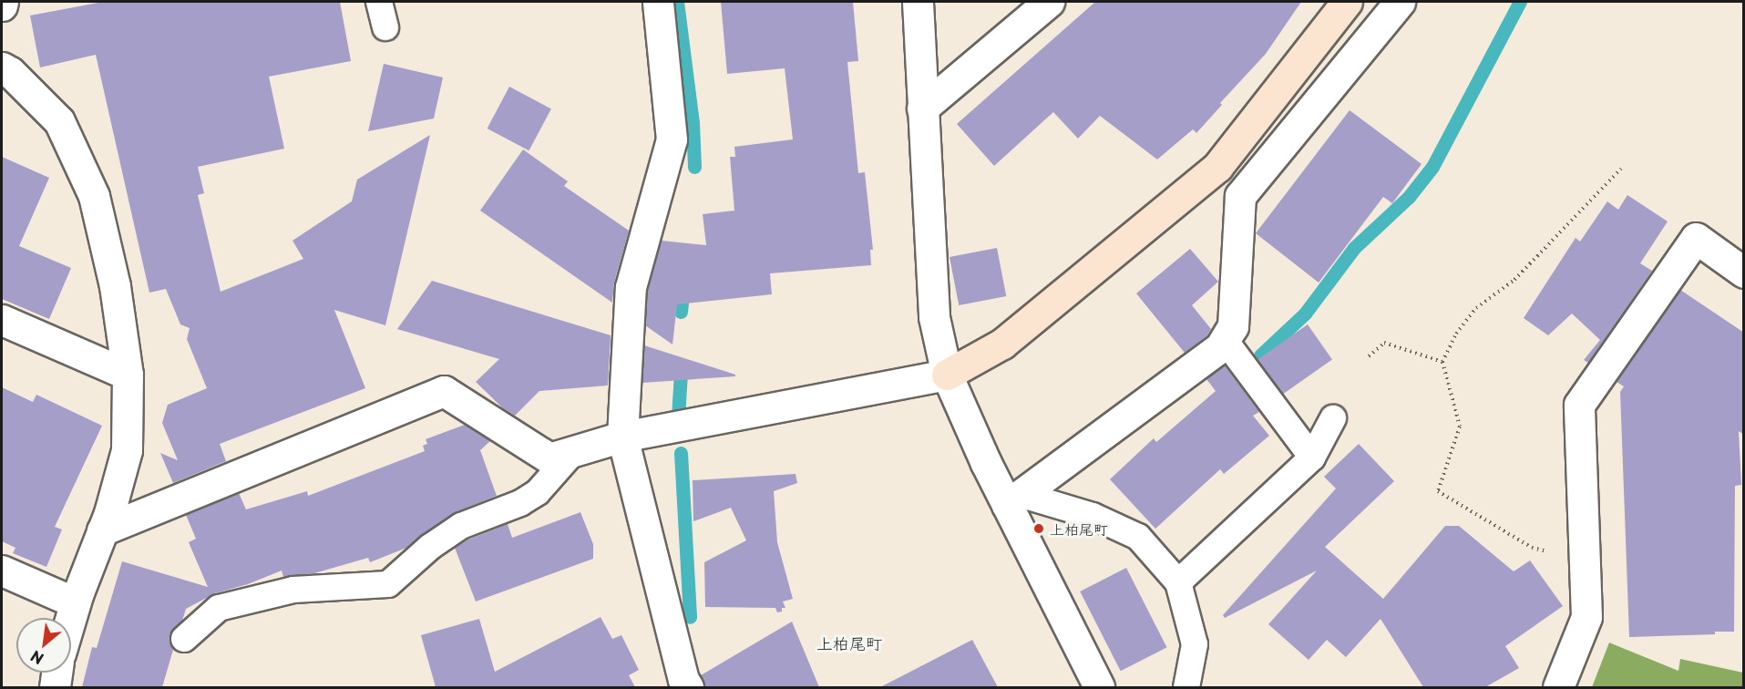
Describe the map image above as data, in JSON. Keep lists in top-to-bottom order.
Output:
{
  "districts": ["上柏尾町"],
  "places": ["上柏尾町"],
  "north": "bottom left"
}
